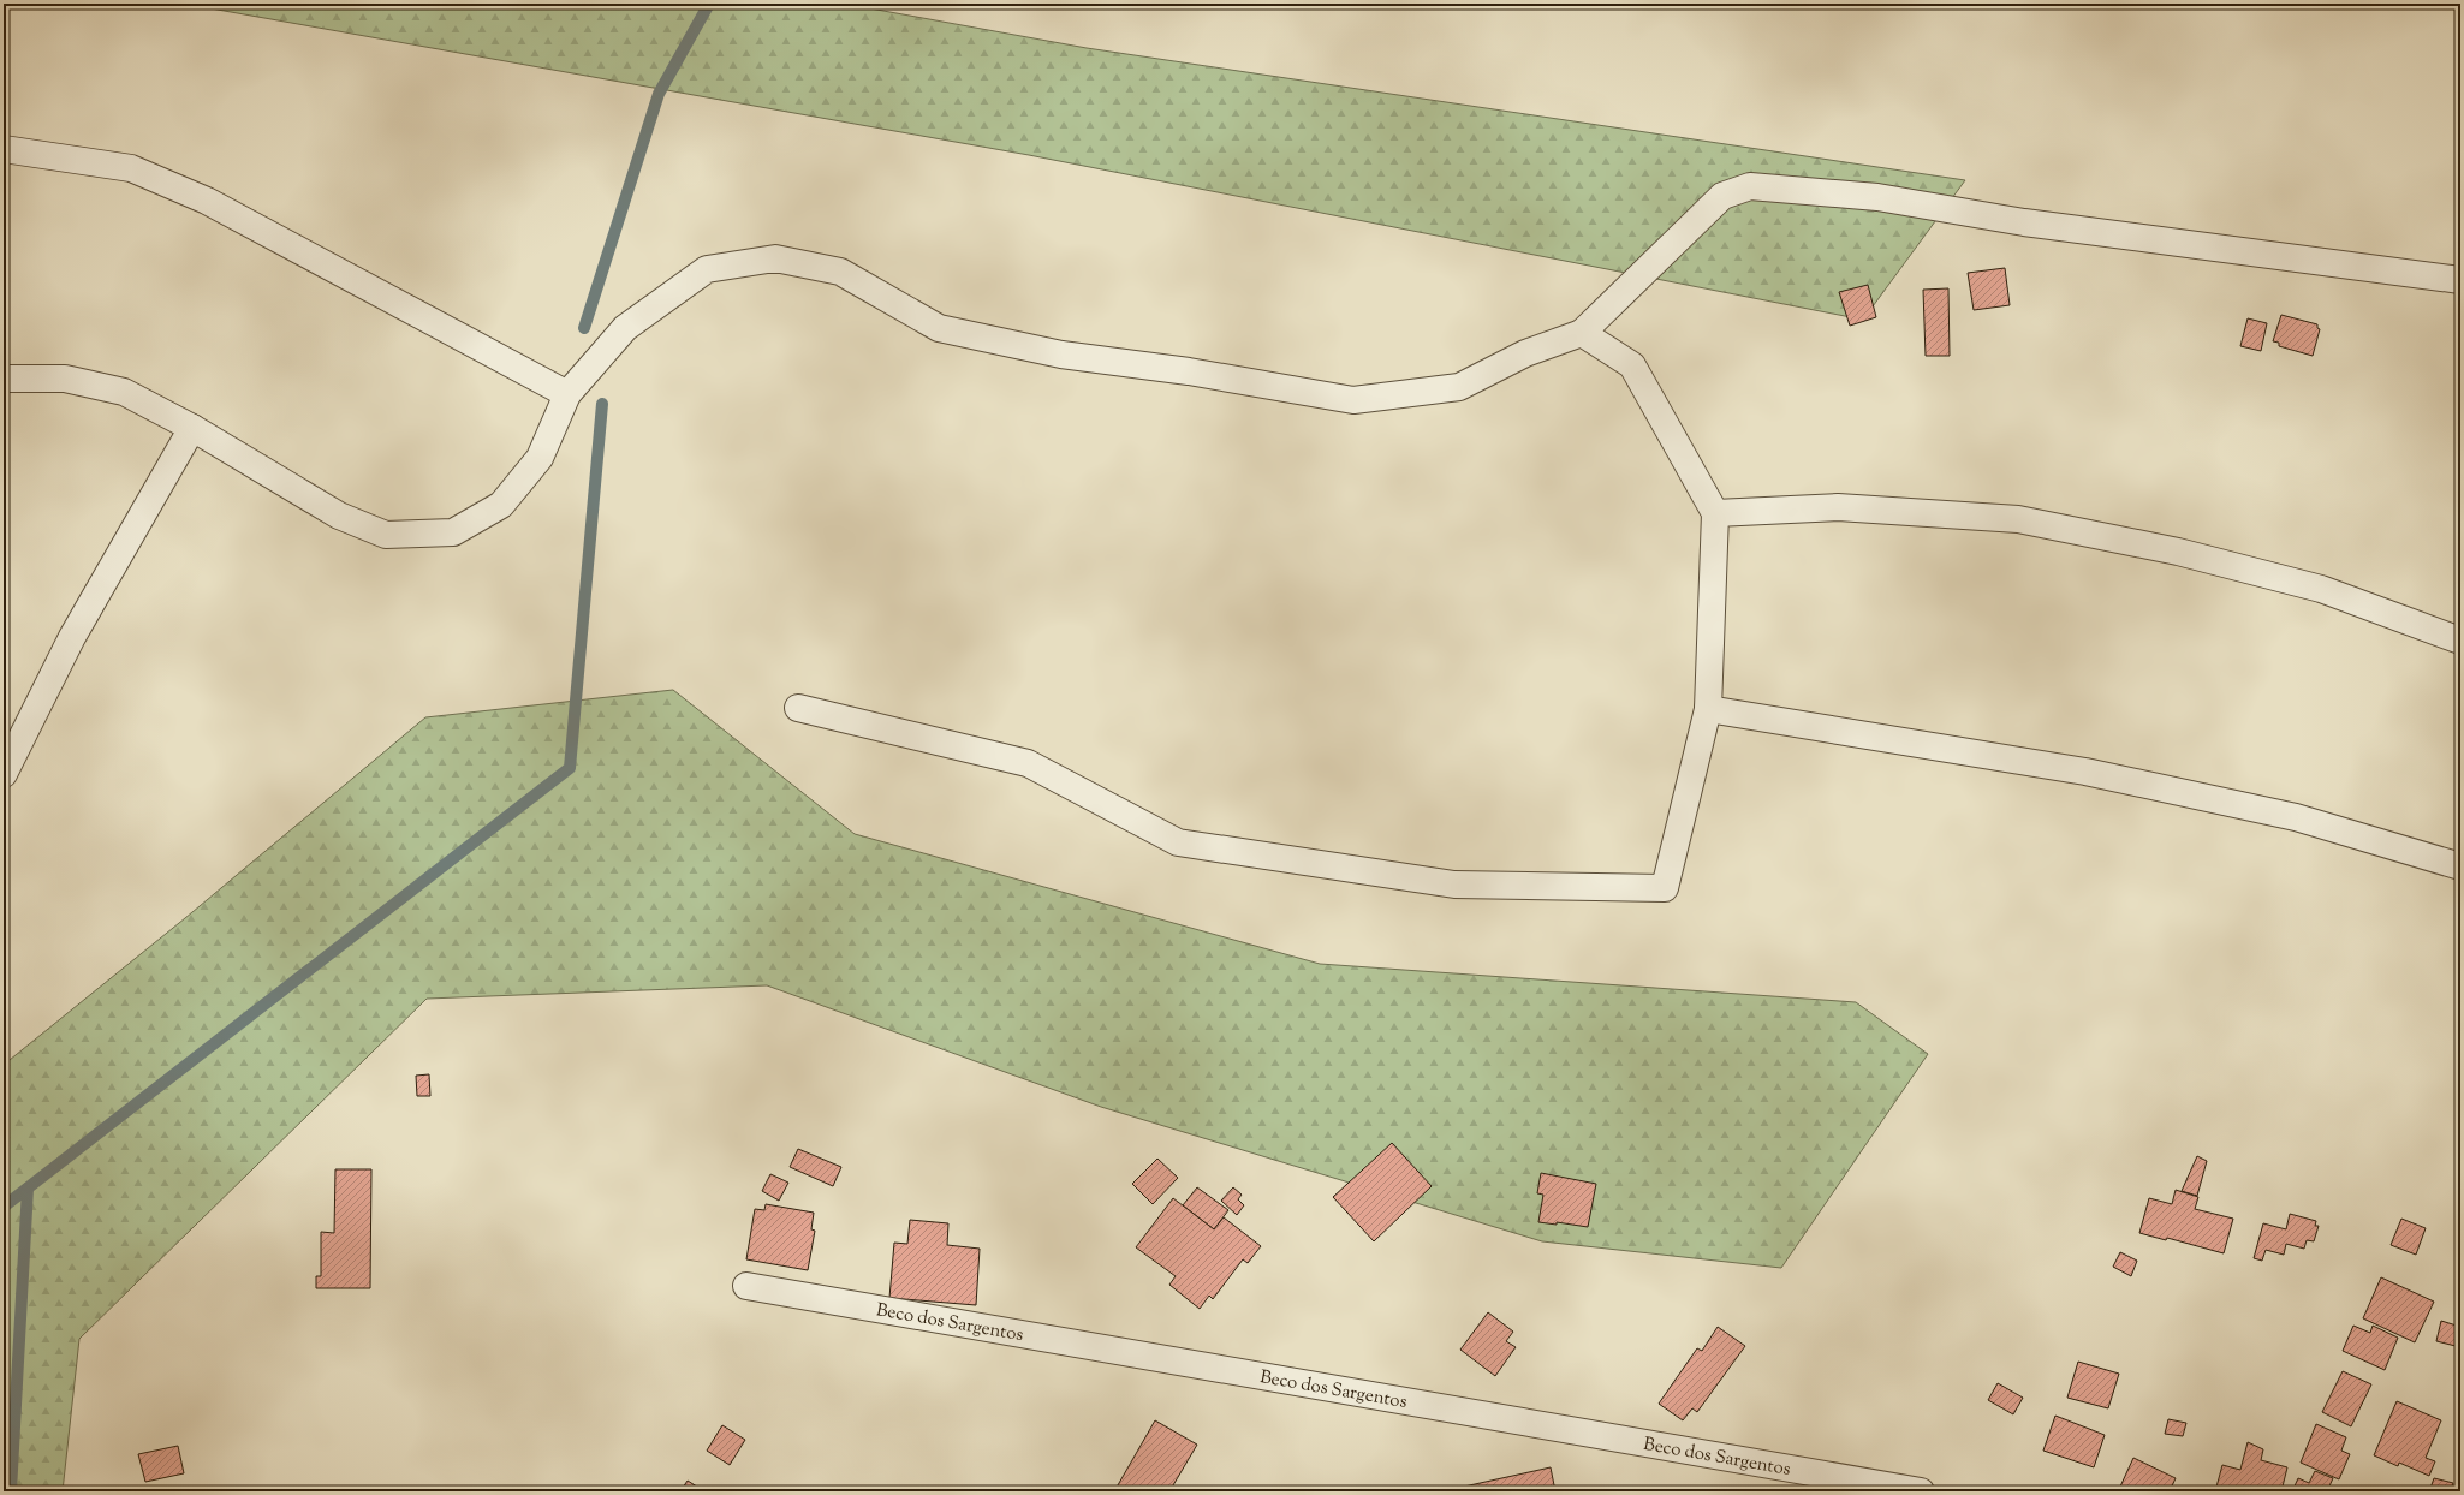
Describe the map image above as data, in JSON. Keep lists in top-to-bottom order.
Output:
{
  "streets": {
    "street": ["Beco dos Sargentos"]
  }
}
